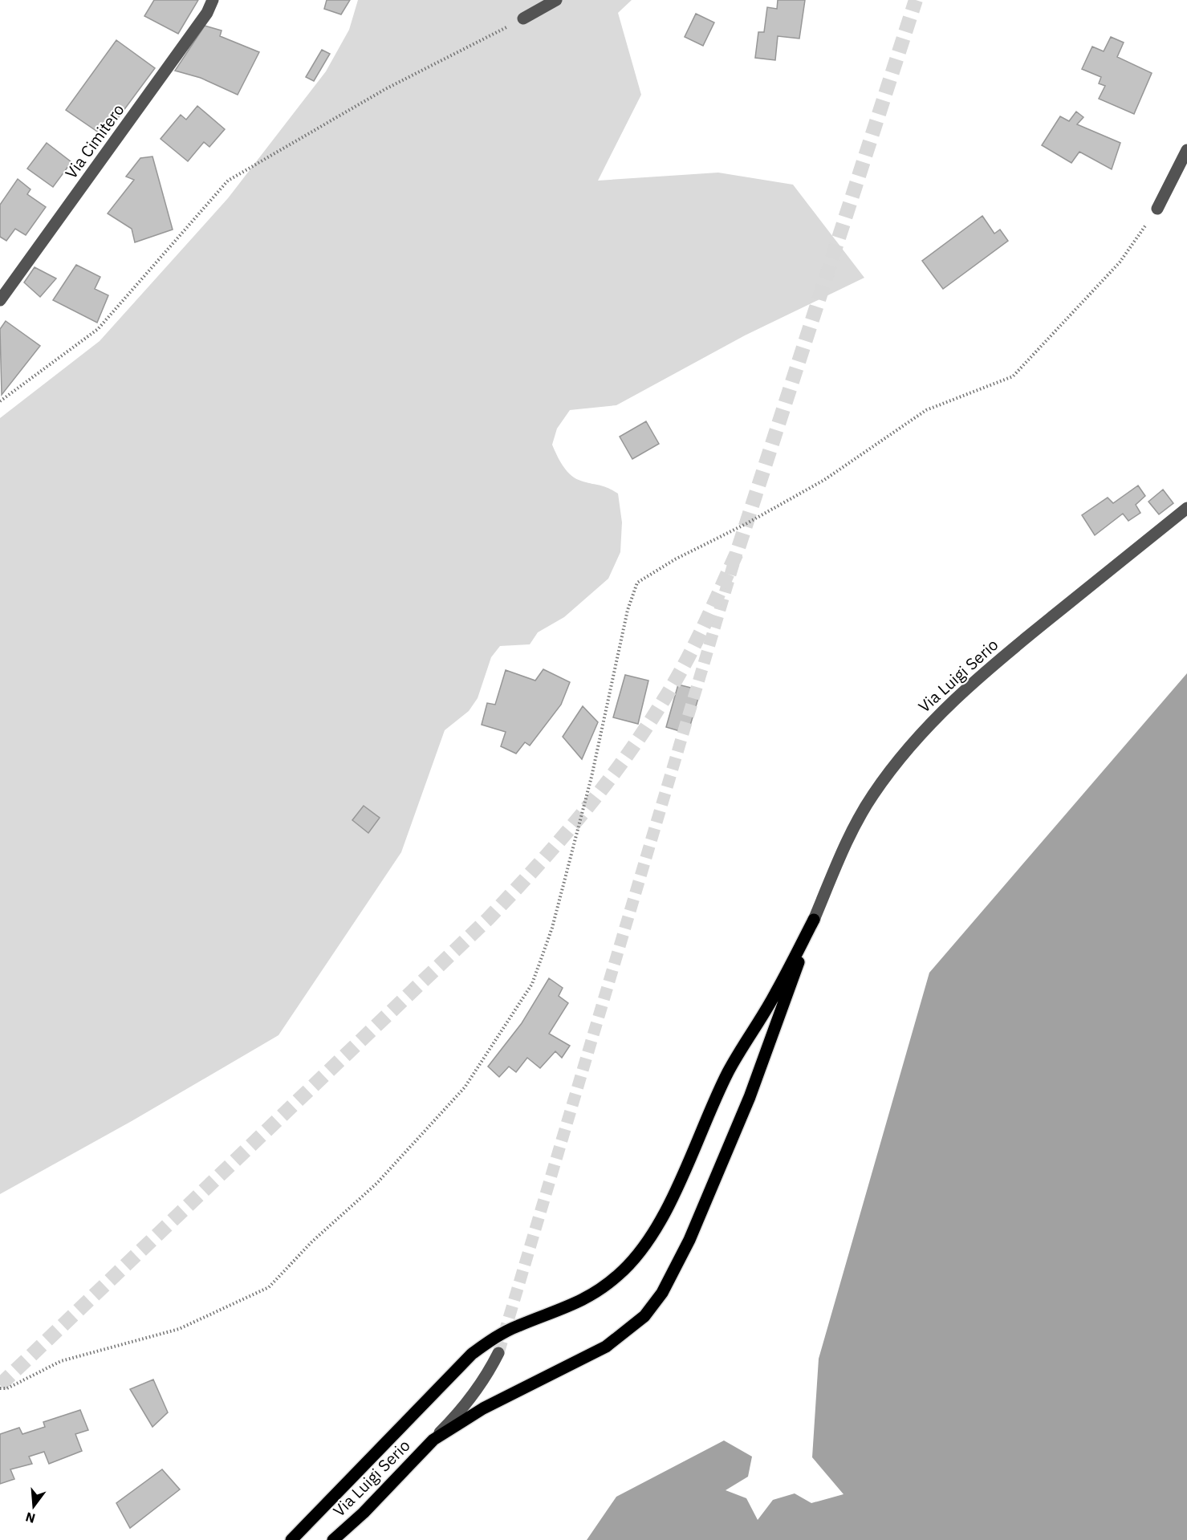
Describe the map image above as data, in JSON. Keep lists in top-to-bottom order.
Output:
{
  "streets": {
    "main road": ["Via Luigi Serio"],
    "street": ["Via Cimitero"]
  },
  "north": "bottom"
}
